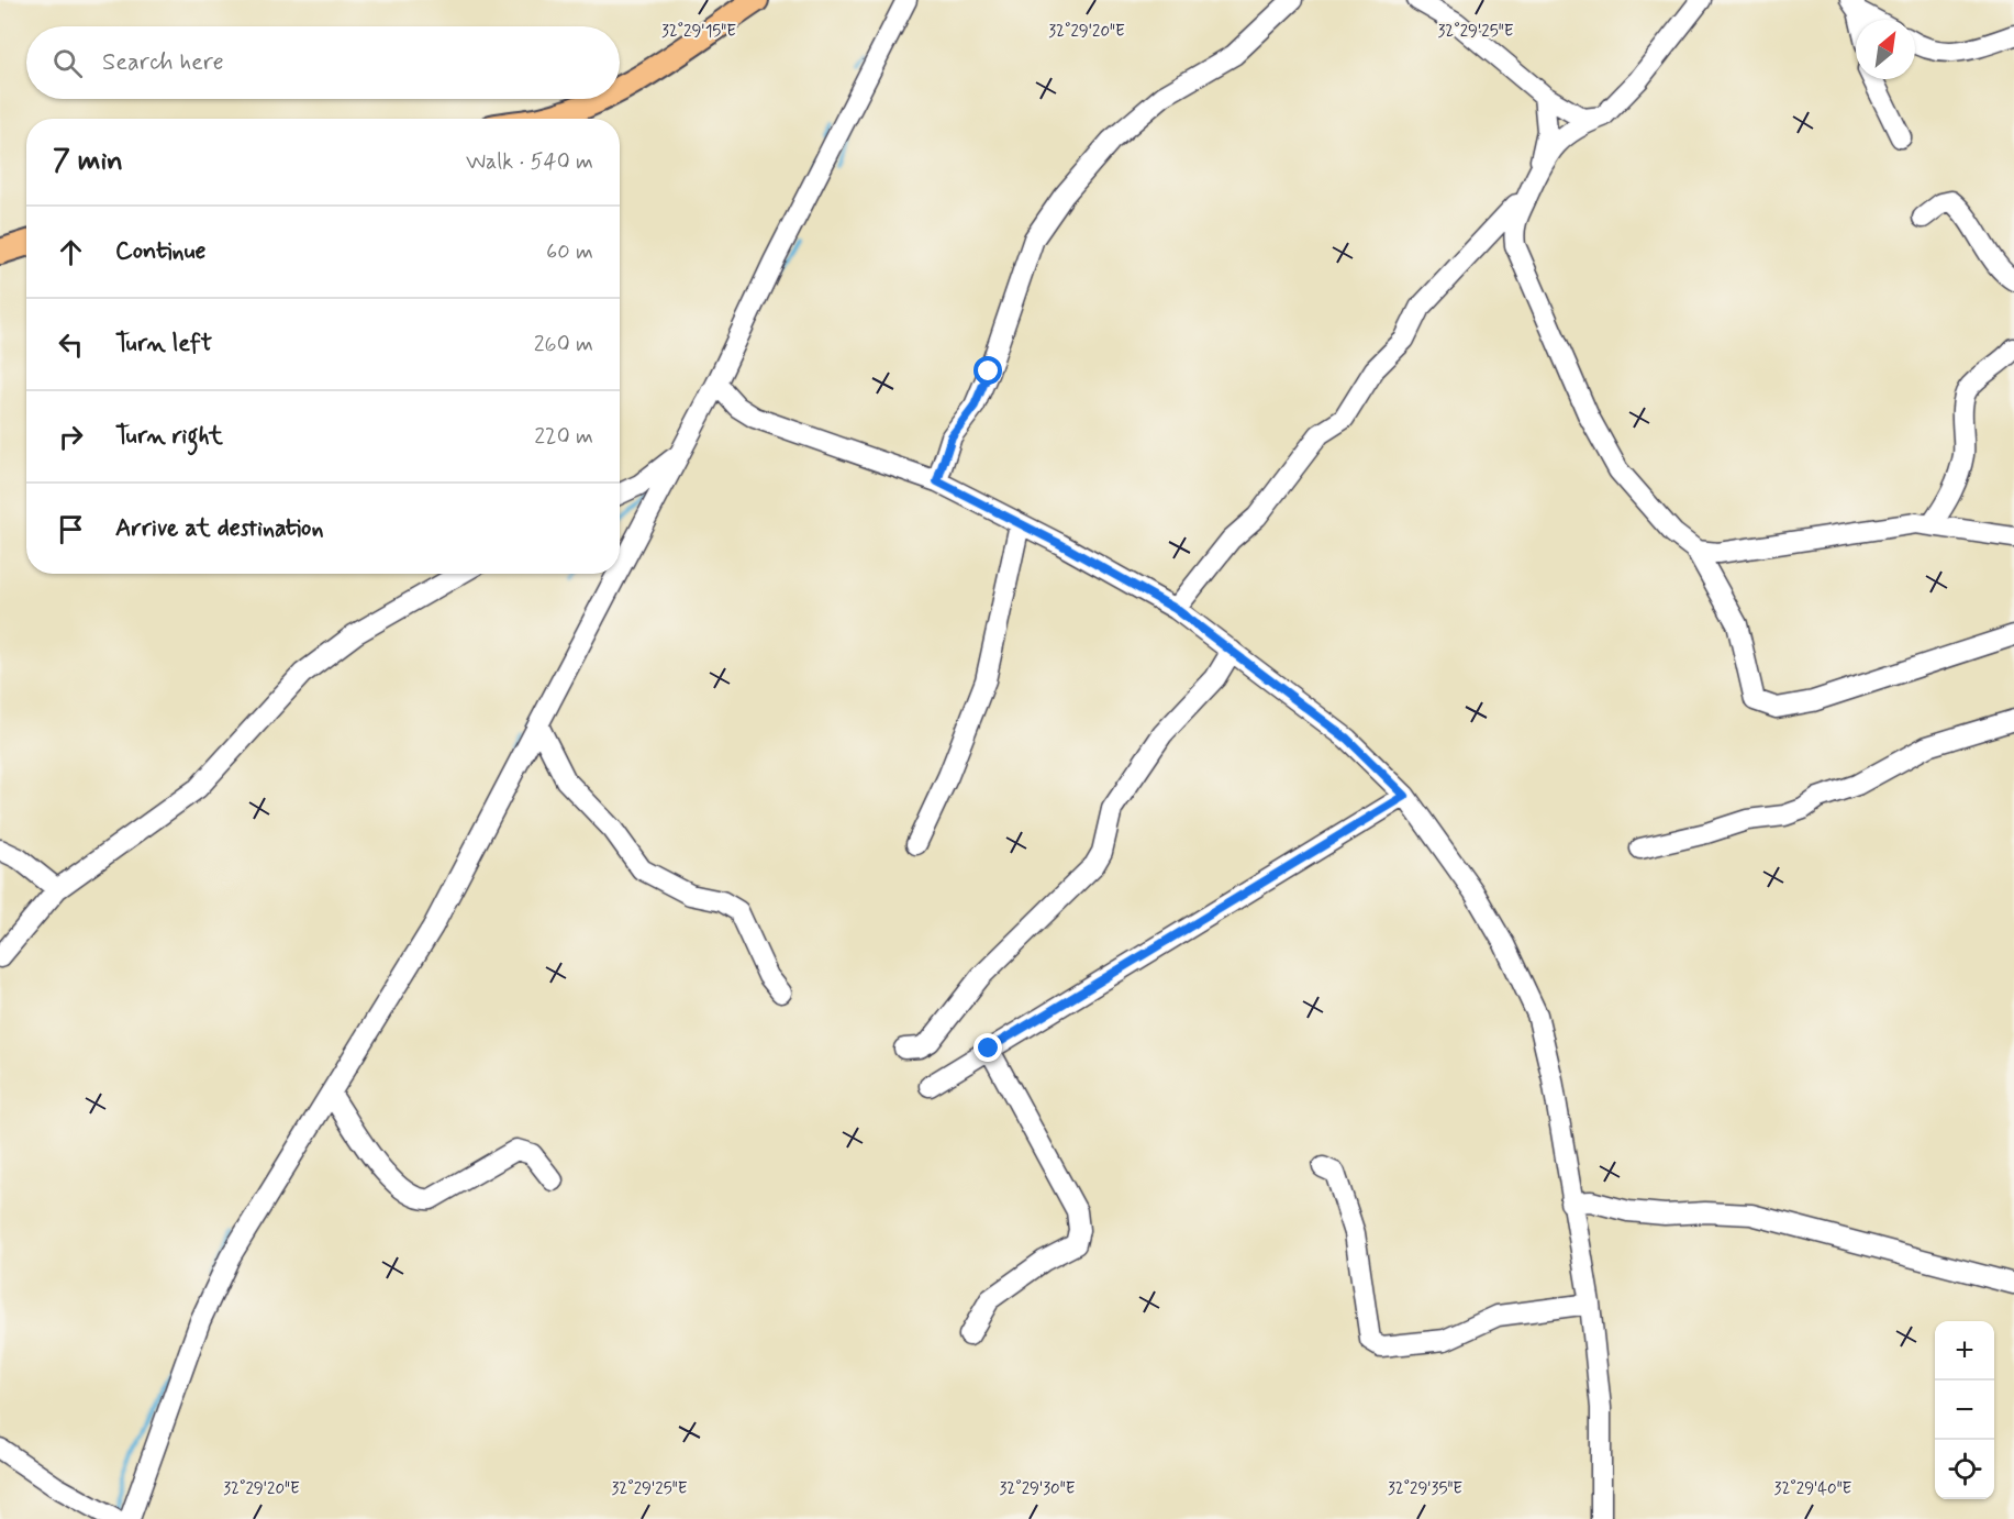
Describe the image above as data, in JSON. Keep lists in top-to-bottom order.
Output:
{
  "north": "top right",
  "page": {
    "search": "Search here",
    "heading": ["7 min", "Walk · 540 m"],
    "list": [
      ["Continue", "60 m"],
      ["Turn left", "260 m"],
      ["Turn right", "220 m"],
      "Arrive at destination"
    ],
    "map_buttons": ["+", "−"]
  },
  "coordinates": [
    "32°29'15\"E",
    "32°29'20\"E",
    "32°29'25\"E",
    "32°29'30\"E",
    "32°29'35\"E",
    "32°29'40\"E"
  ]
}
